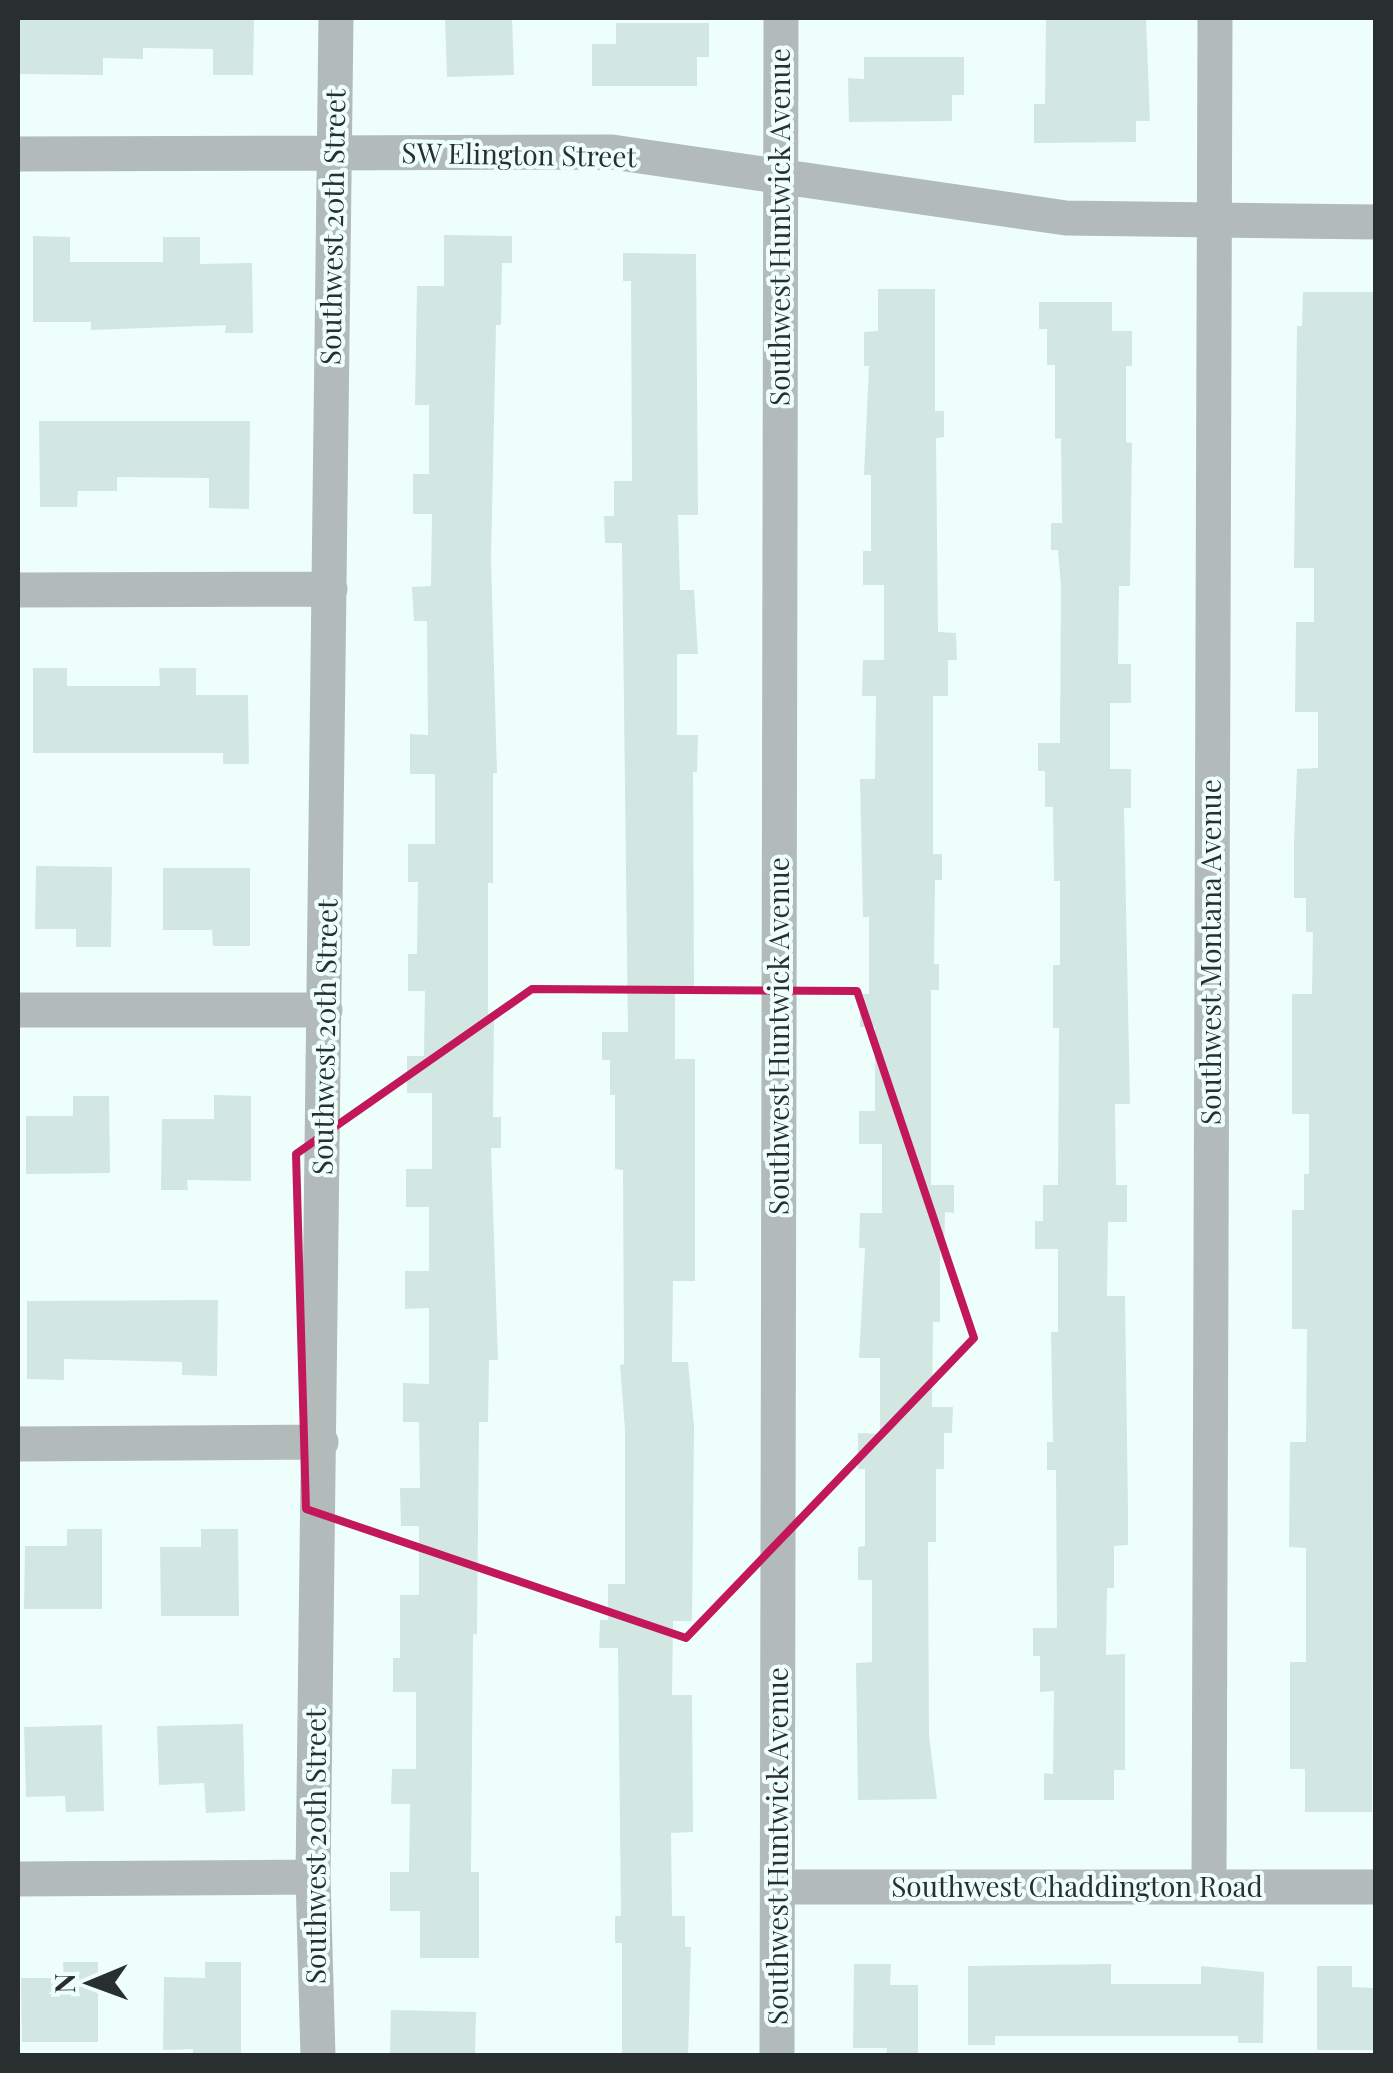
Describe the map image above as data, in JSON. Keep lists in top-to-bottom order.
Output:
{
  "streets": {
    "street": [
      "SW Elington Street",
      "Southwest 20th Street",
      "Southwest Huntwick Avenue",
      "Southwest Montana Avenue",
      "Southwest Chaddington Road"
    ]
  },
  "crossings": [
    ["SW Elington Street", "Southwest 20th Street"],
    ["SW Elington Street", "Southwest Huntwick Avenue"],
    ["SW Elington Street", "Southwest Montana Avenue"],
    ["Southwest Huntwick Avenue", "Southwest Chaddington Road"],
    ["Southwest Montana Avenue", "Southwest Chaddington Road"]
  ],
  "north": "left"
}
